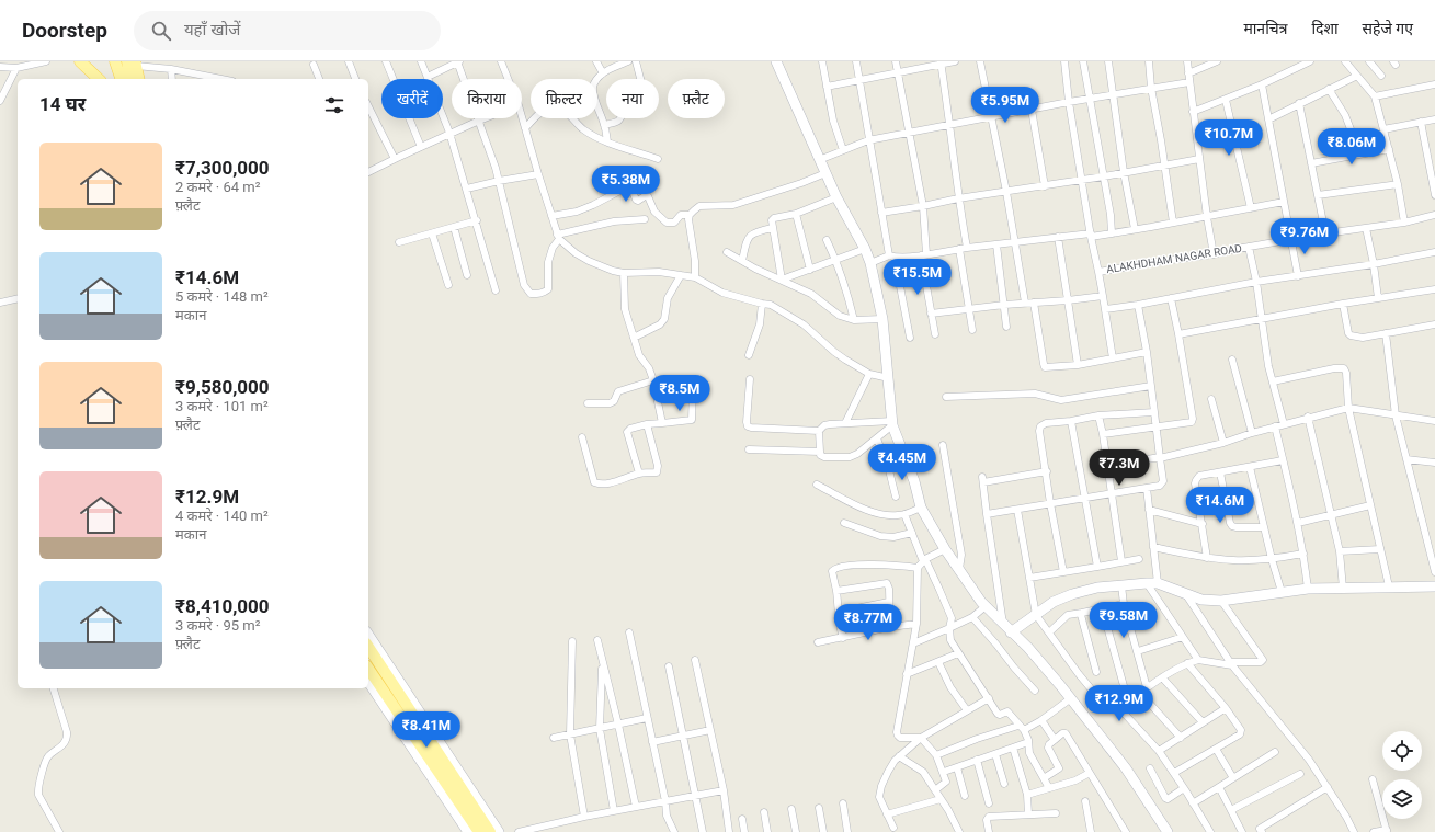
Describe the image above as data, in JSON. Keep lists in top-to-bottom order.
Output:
{
  "streets": {
    "street": ["ALAKHDHAM NAGAR ROAD"]
  },
  "page": {
    "header": "Doorstep",
    "search": "यहाँ खोजें",
    "nav": ["मानचित्र", "दिशा", "सहेजे गए"],
    "chip": [
      "खरीदें",
      "किराया",
      "फ़िल्टर",
      "नया",
      "फ़्लैट"
    ],
    "heading": "14 घर",
    "price": [
      "₹5.95M",
      "₹10.7M",
      "₹8.06M",
      "₹5.38M",
      "₹9.76M",
      "₹15.5M",
      "₹8.5M",
      "₹4.45M",
      "₹7.3M",
      "₹14.6M",
      "₹9.58M",
      "₹8.77M",
      "₹12.9M",
      "₹8.41M"
    ],
    "list": [
      {
        "name": "₹7,300,000",
        "note": "2 कमरे · 64 m² · फ़्लैट"
      },
      {
        "name": "₹14.6M",
        "note": "5 कमरे · 148 m² · मकान"
      },
      {
        "name": "₹9,580,000",
        "note": "3 कमरे · 101 m² · फ़्लैट"
      },
      {
        "name": "₹12.9M",
        "note": "4 कमरे · 140 m² · मकान"
      },
      {
        "name": "₹8,410,000",
        "note": "3 कमरे · 95 m² · फ़्लैट"
      }
    ]
  }
}
